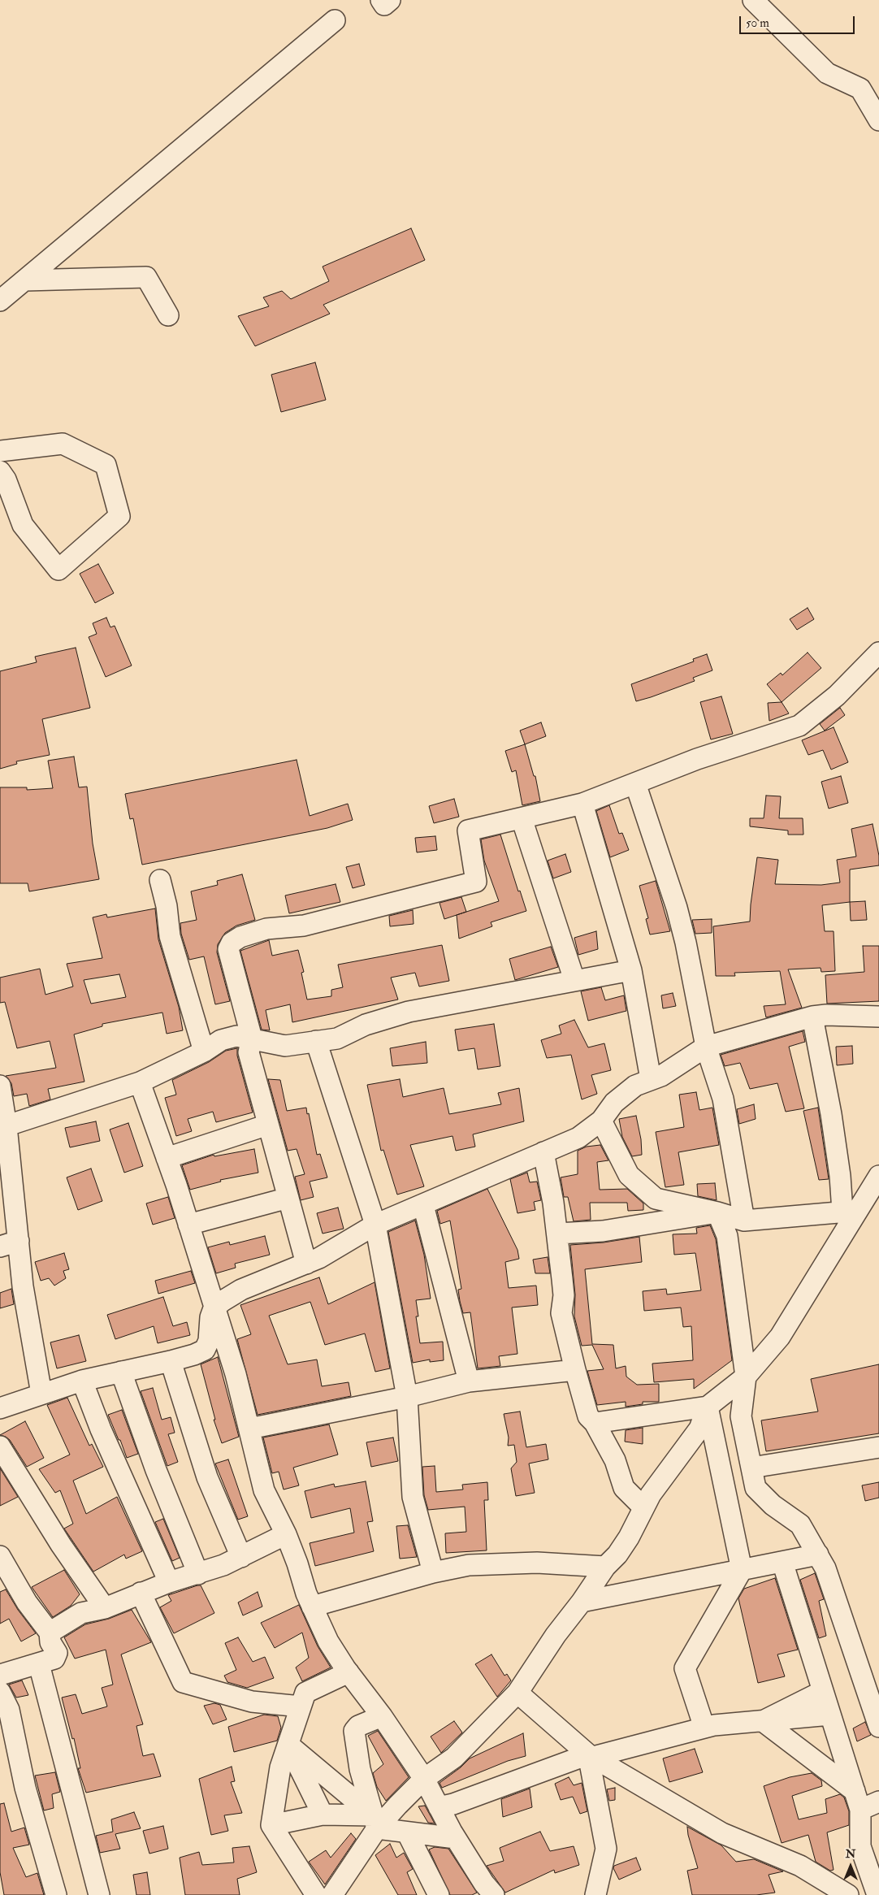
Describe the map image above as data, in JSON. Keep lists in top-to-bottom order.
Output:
{
  "scale_bar": "50 m",
  "north": "top"
}
